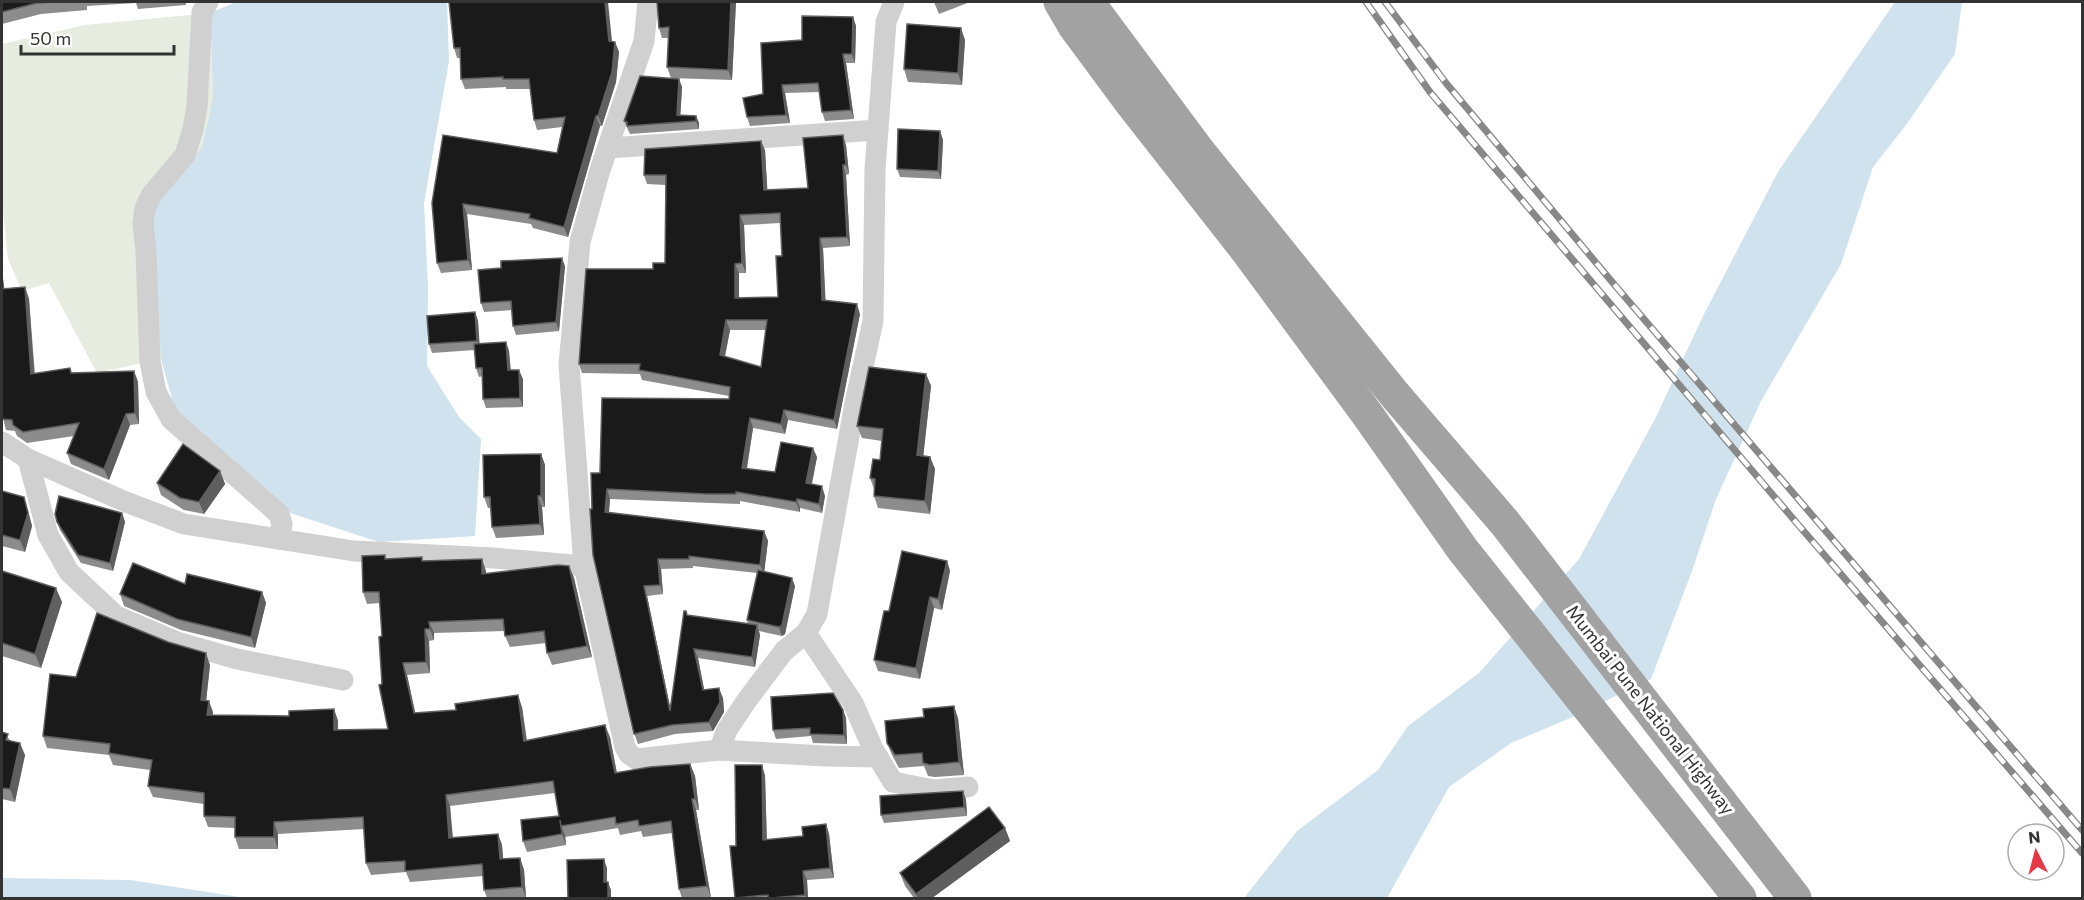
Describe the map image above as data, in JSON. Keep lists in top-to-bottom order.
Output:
{
  "streets": {
    "highway": ["Mumbai Pune National Highway"]
  },
  "scale_bar": "50 m",
  "north": "top"
}
